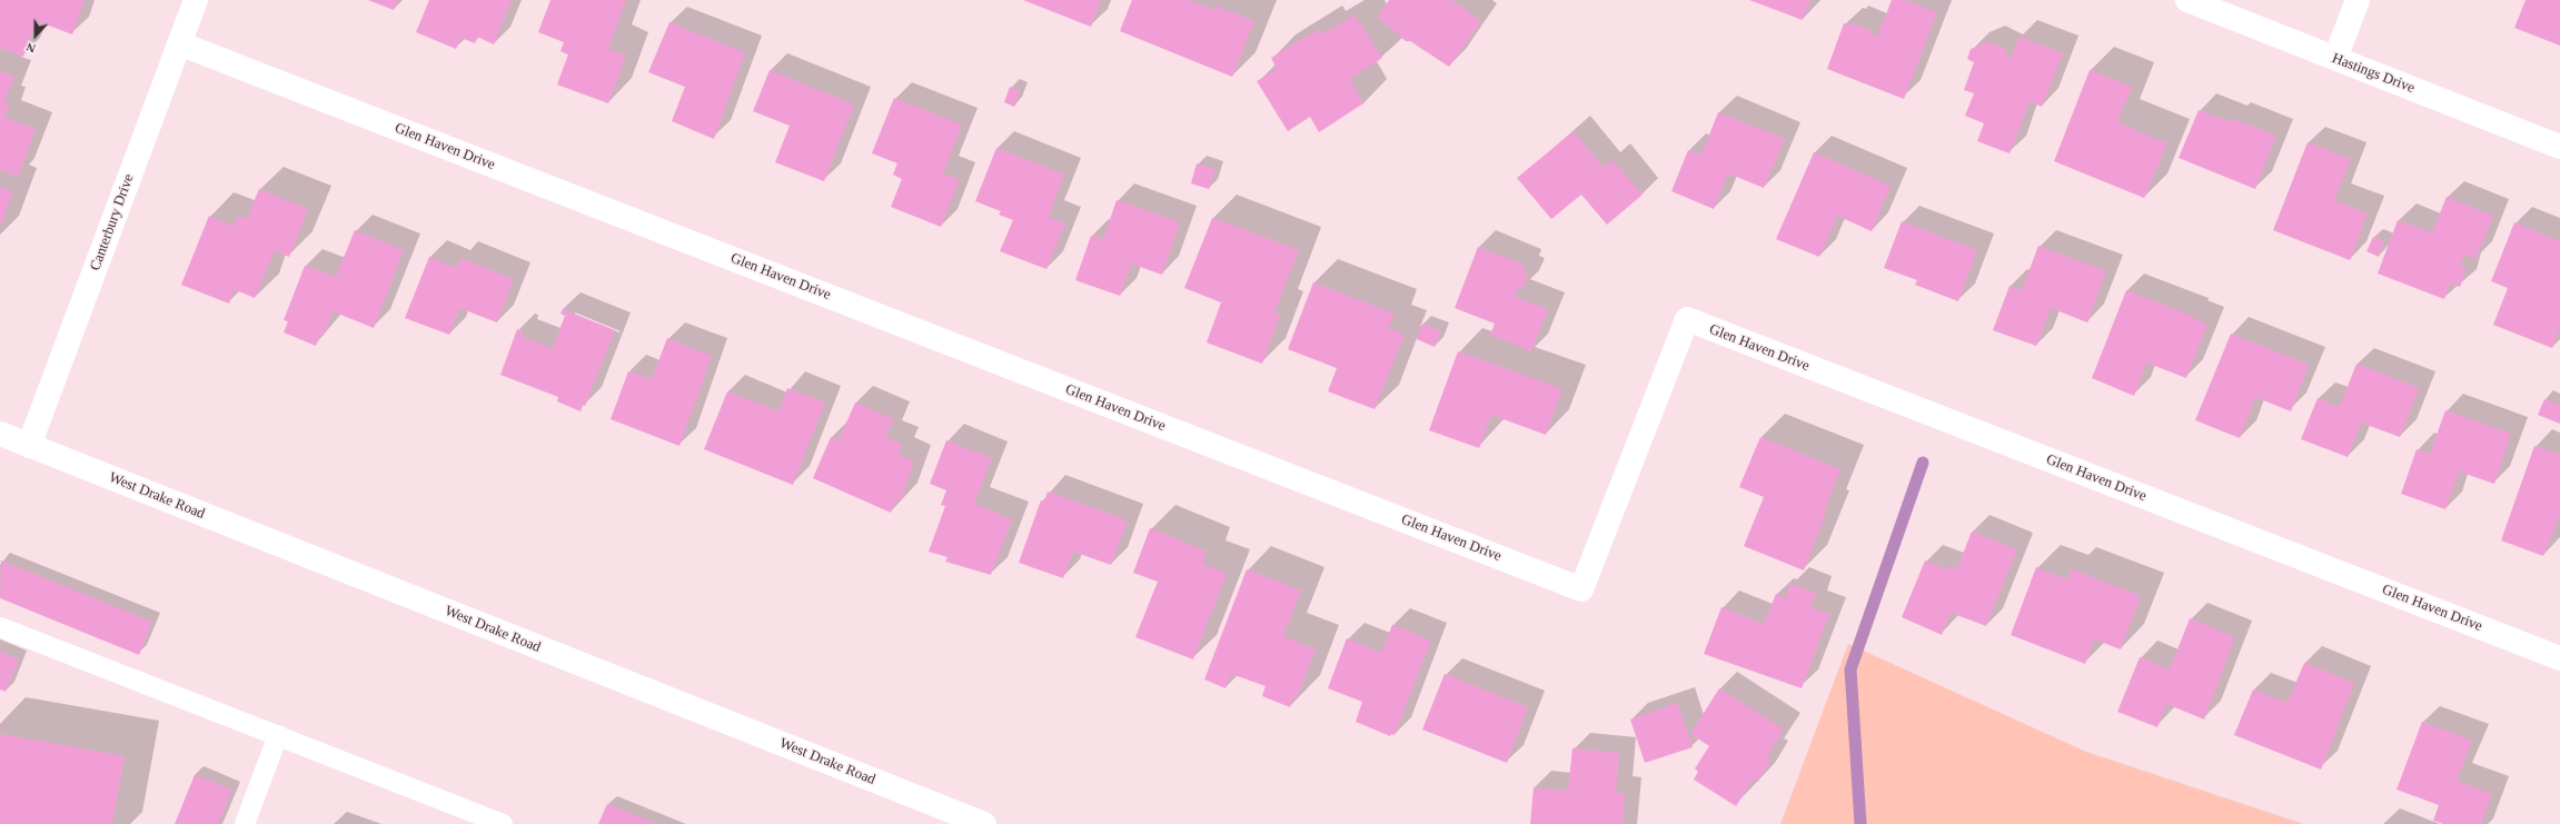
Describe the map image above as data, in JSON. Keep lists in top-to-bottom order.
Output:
{
  "streets": {
    "street": [
      "Hastings Drive",
      "Glen Haven Drive",
      "Canterbury Drive",
      "West Drake Road"
    ]
  },
  "crossings": [
    ["Glen Haven Drive", "Canterbury Drive"],
    ["Canterbury Drive", "West Drake Road"]
  ],
  "north": "bottom"
}
